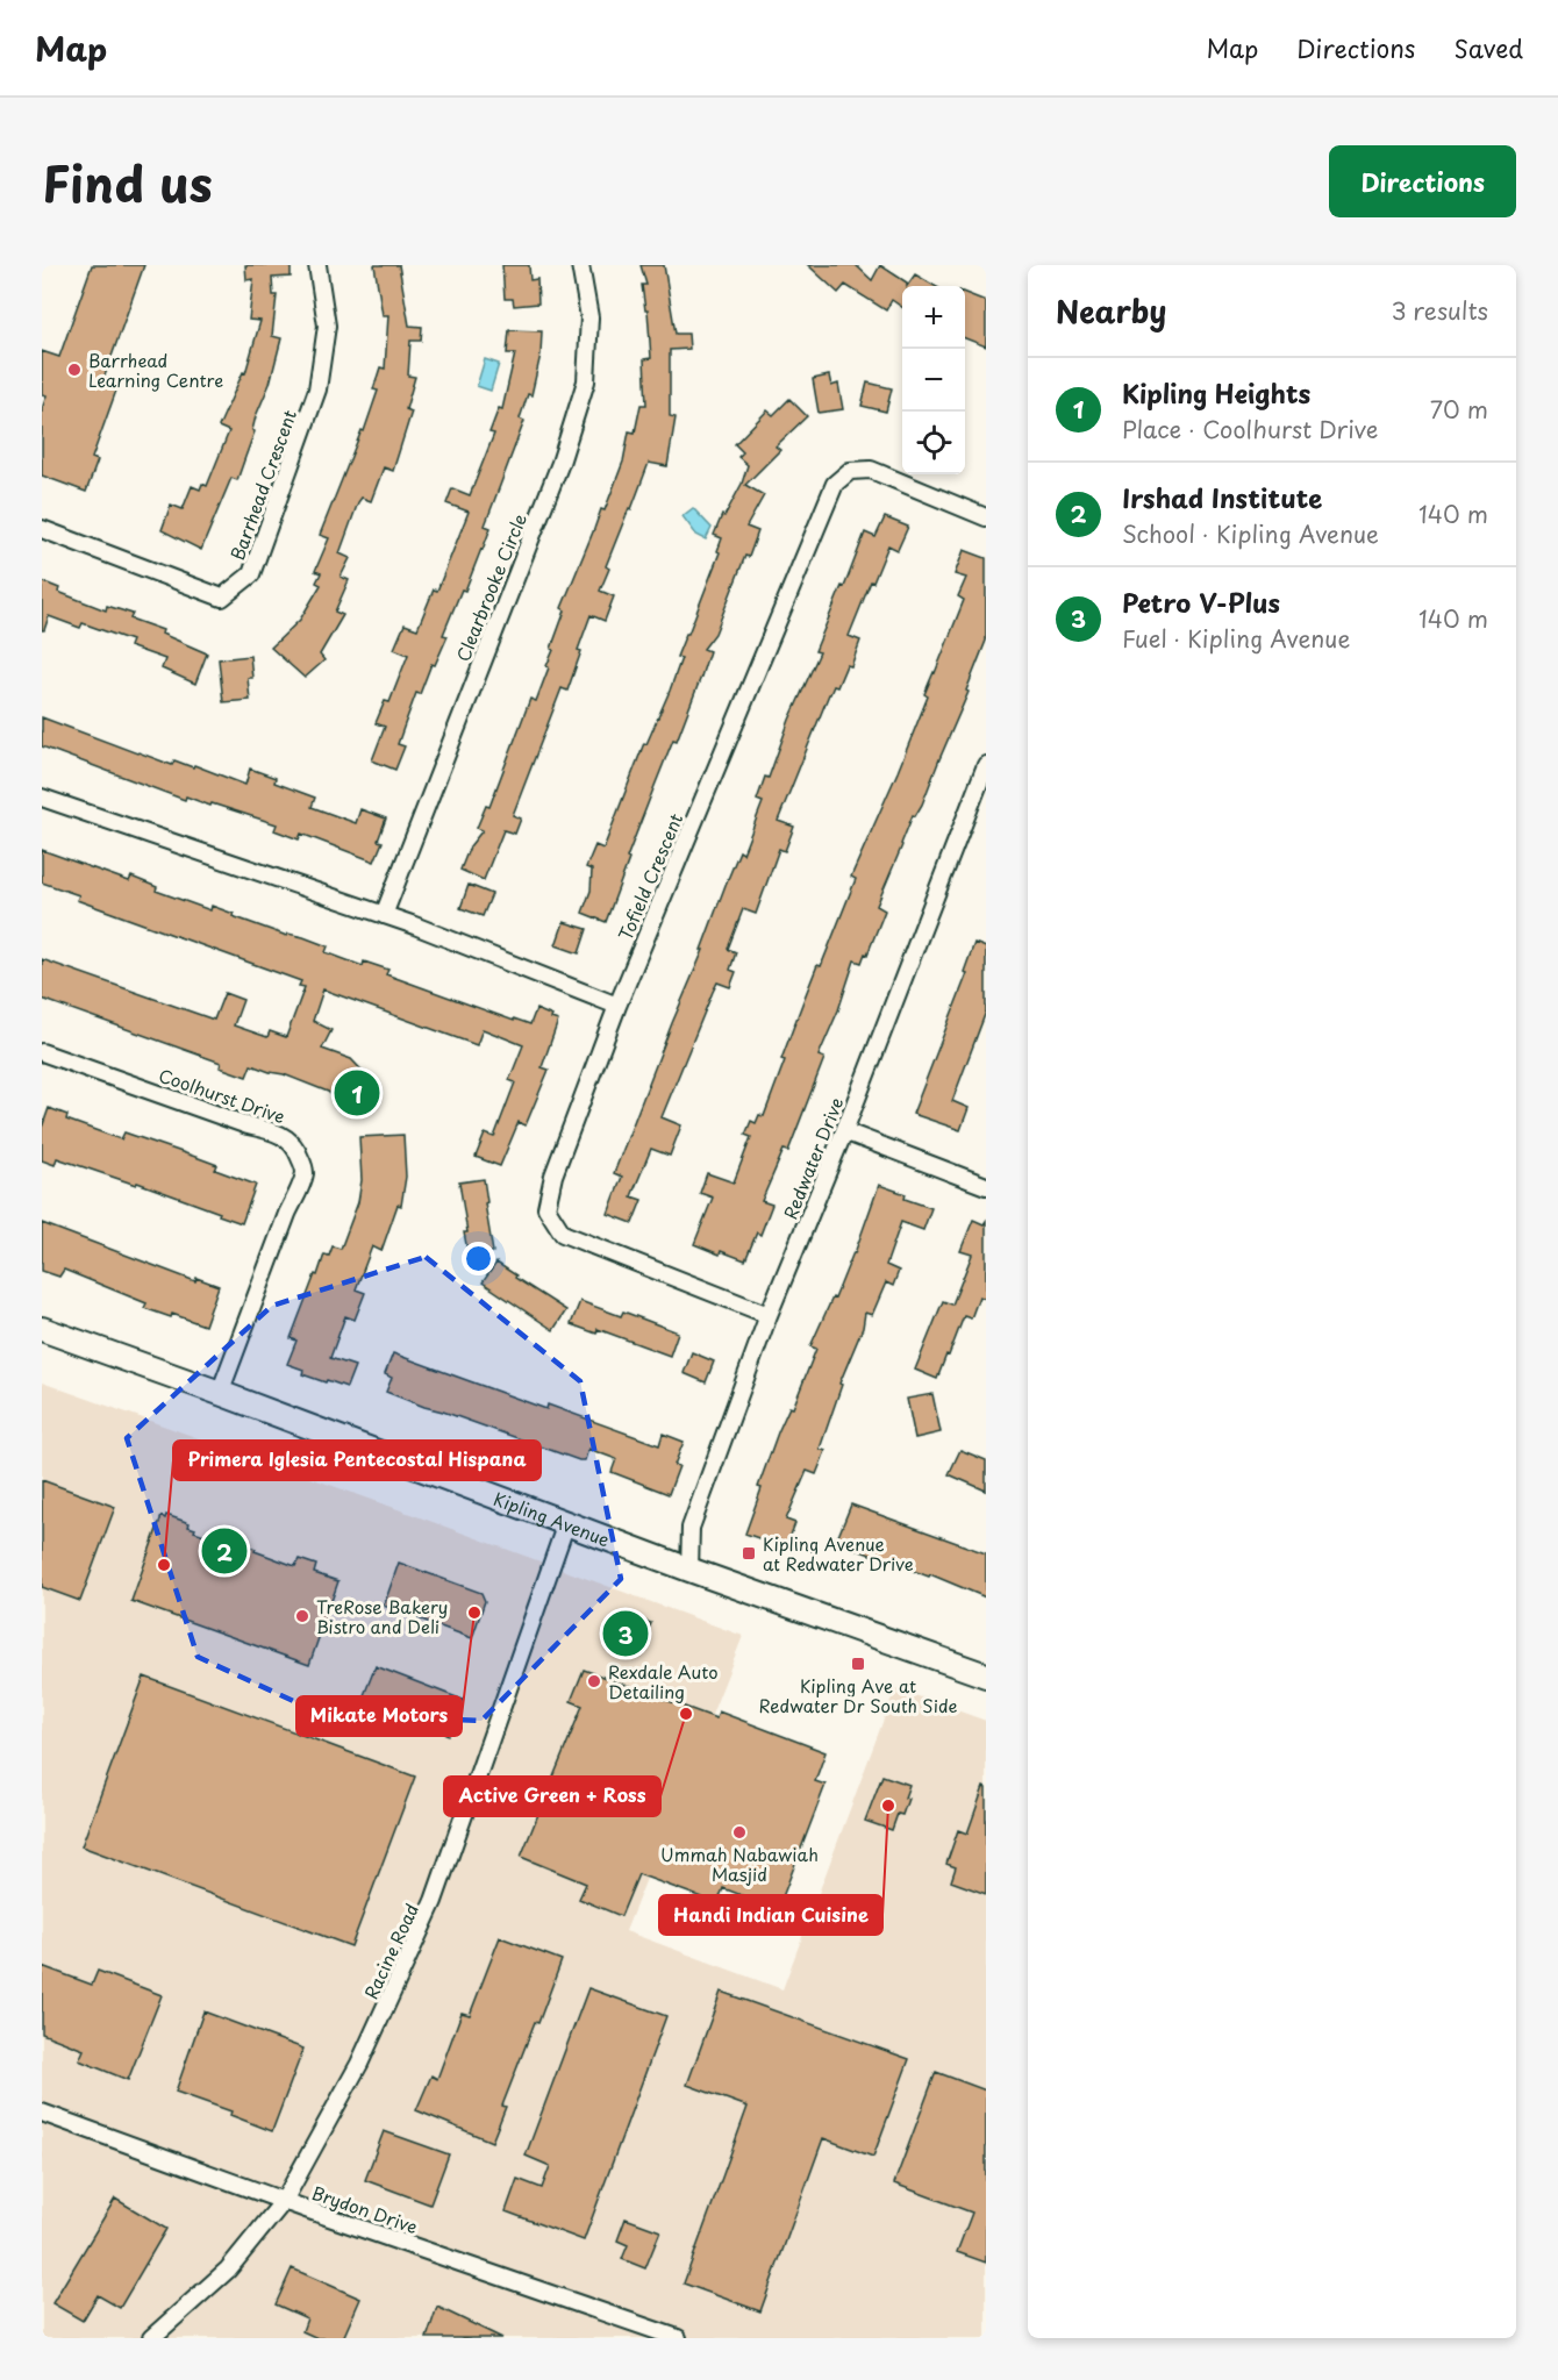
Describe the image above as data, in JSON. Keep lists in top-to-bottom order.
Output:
{
  "streets": {
    "main road": ["Kipling Avenue"],
    "street": [
      "Barrhead Crescent",
      "Clearbrooke Circle",
      "Tofield Crescent",
      "Coolhurst Drive",
      "Redwater Drive",
      "Racine Road",
      "Brydon Drive"
    ]
  },
  "crossings": [
    ["Tofield Crescent", "Redwater Drive"],
    ["Coolhurst Drive", "Kipling Avenue"],
    ["Redwater Drive", "Kipling Avenue"],
    ["Kipling Avenue", "Racine Road"],
    ["Racine Road", "Brydon Drive"]
  ],
  "places": {
    "other": [
      "Barrhead Learning Centre",
      "Primera Iglesia Pentecostal Hispana",
      "Mikate Motors",
      "TreRose Bakery Bistro and Deli",
      "Rexdale Auto Detailing",
      "Active Green + Ross",
      "Handi Indian Cuisine",
      "Ummah Nabawiah Masjid"
    ],
    "transit": ["Kipling Avenue at Redwater Drive", "Kipling Ave at Redwater Dr South Side"]
  },
  "page": {
    "header": "Map",
    "nav": ["Map", "Directions", "Saved"],
    "title": "Find us",
    "buttons": "Directions",
    "heading": ["Nearby", "3 results"],
    "map_buttons": ["+", "−"],
    "list": [
      {
        "mark": "1",
        "name": "Kipling Heights",
        "note": "Place · Coolhurst Drive",
        "value": "70 m"
      },
      {
        "mark": "2",
        "name": "Irshad Institute",
        "note": "School · Kipling Avenue",
        "value": "140 m"
      },
      {
        "mark": "3",
        "name": "Petro V-Plus",
        "note": "Fuel · Kipling Avenue",
        "value": "140 m"
      }
    ],
    "pins": ["1", "2", "3"]
  }
}
